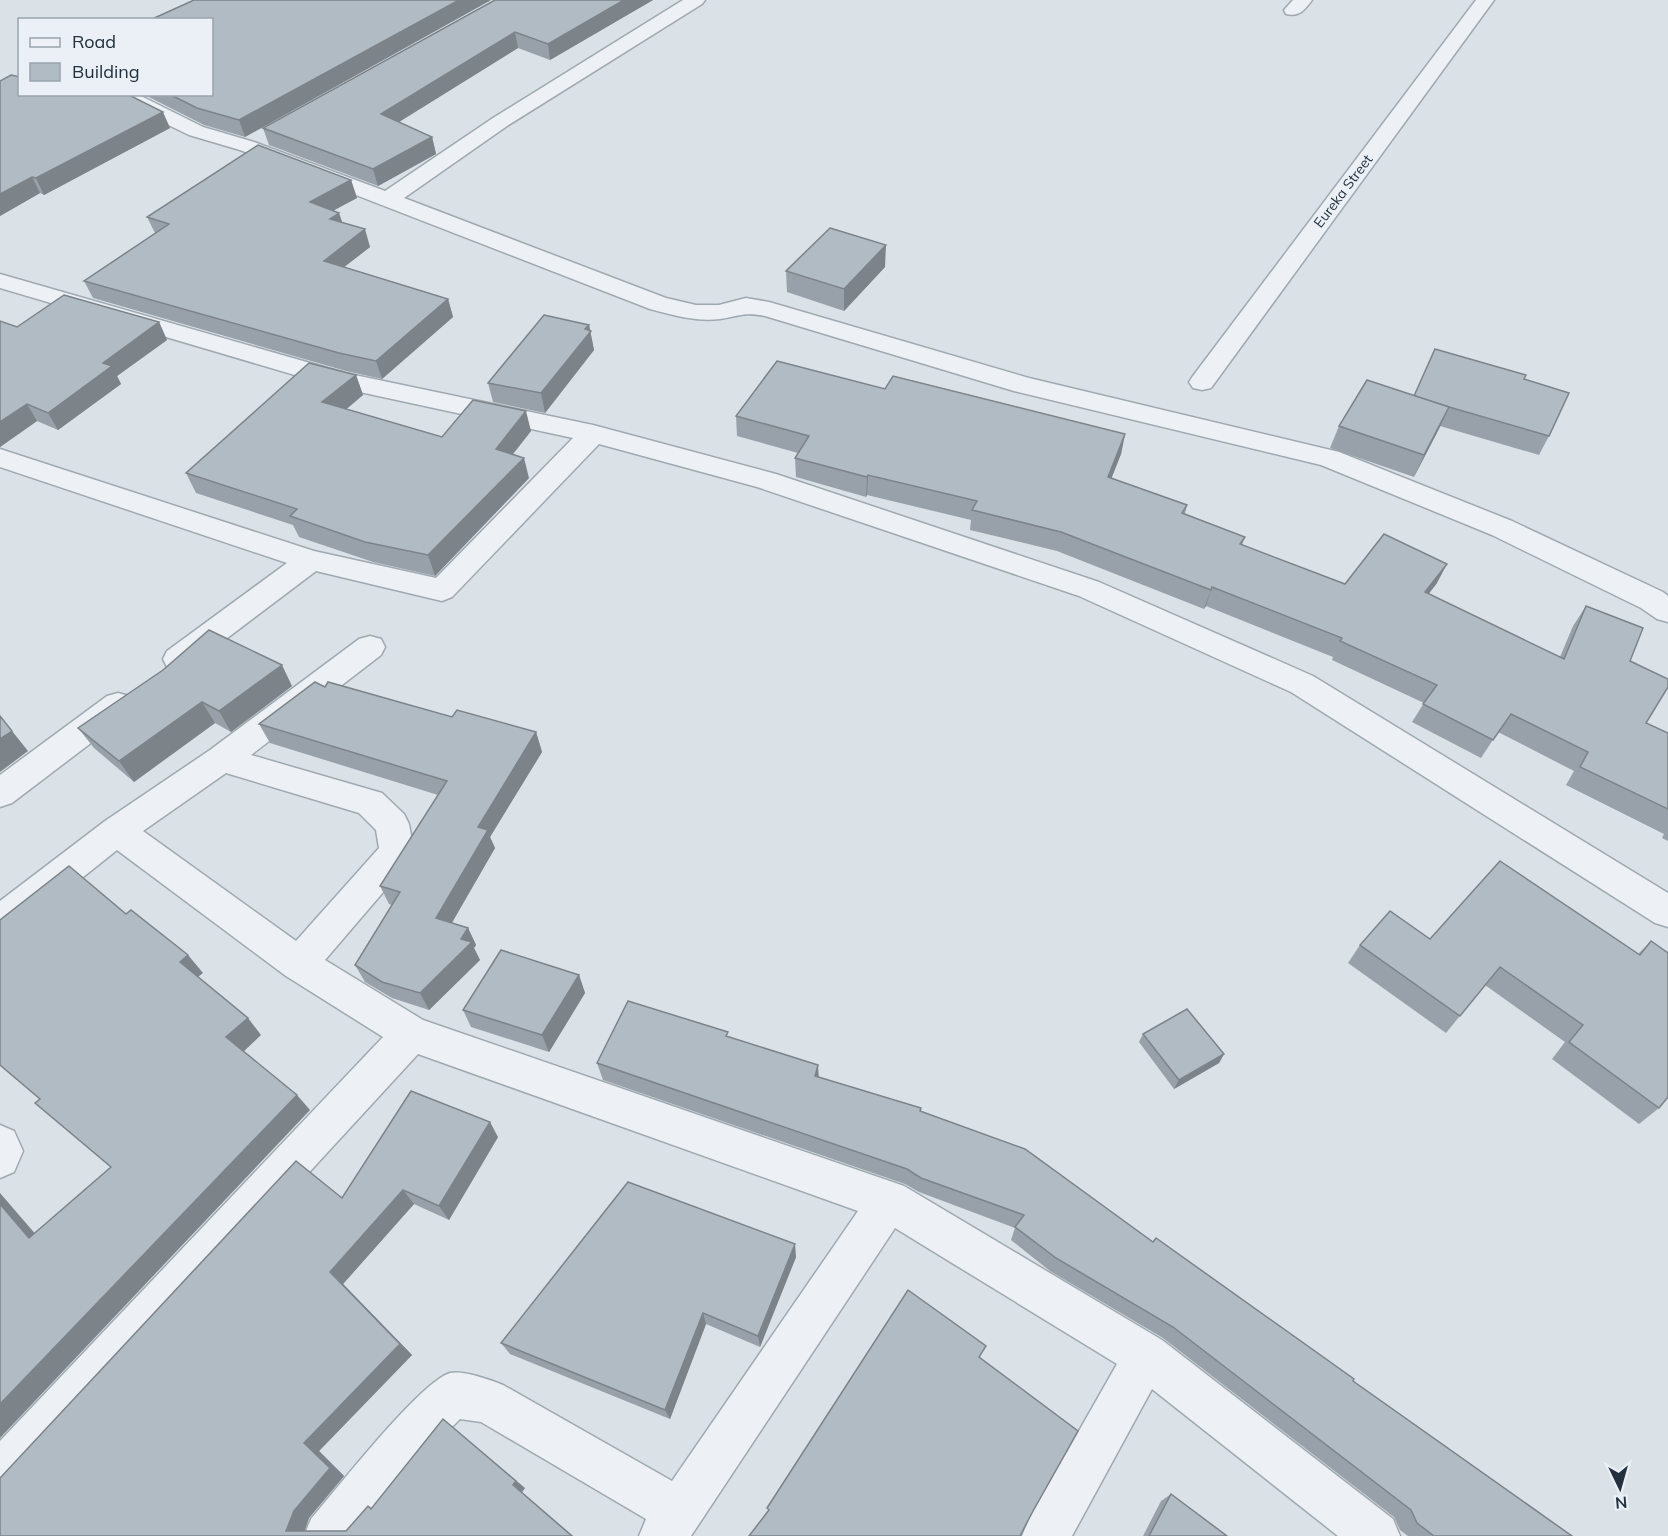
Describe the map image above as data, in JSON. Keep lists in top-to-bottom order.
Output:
{
  "streets": {
    "street": ["Eureka Street"]
  },
  "legend": ["Road", "Building"],
  "north": "bottom"
}
